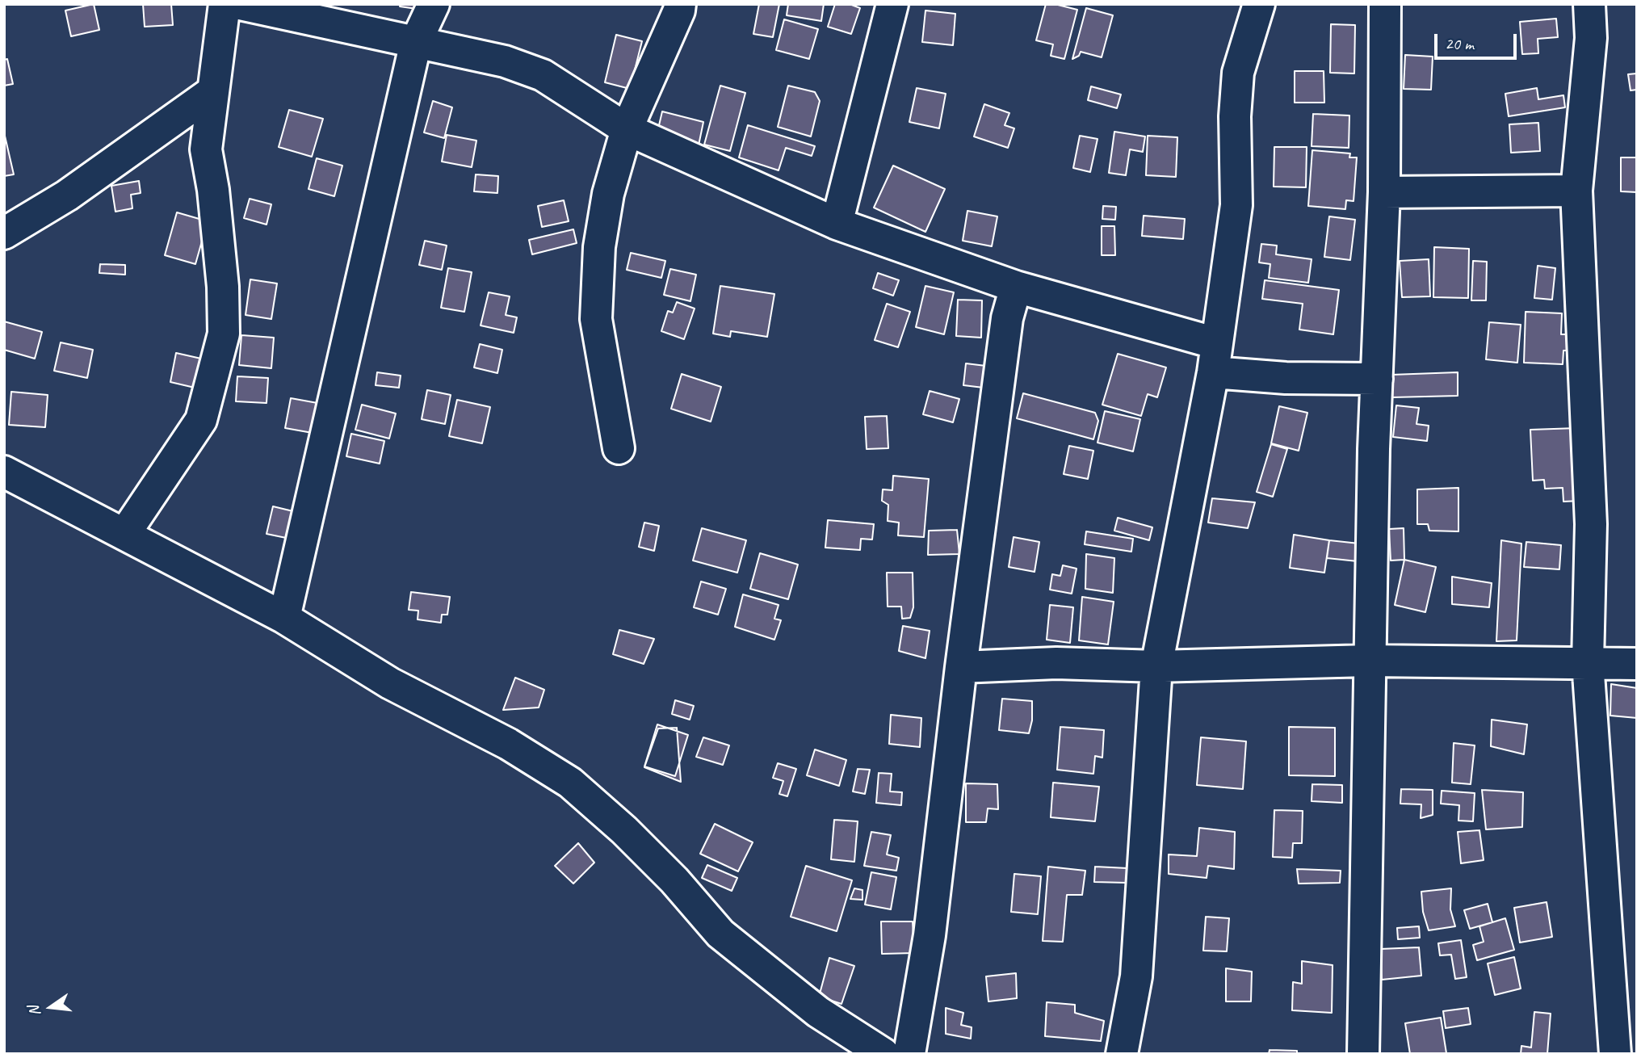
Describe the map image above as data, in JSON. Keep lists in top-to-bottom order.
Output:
{
  "scale_bar": "20 m",
  "north": "left"
}
